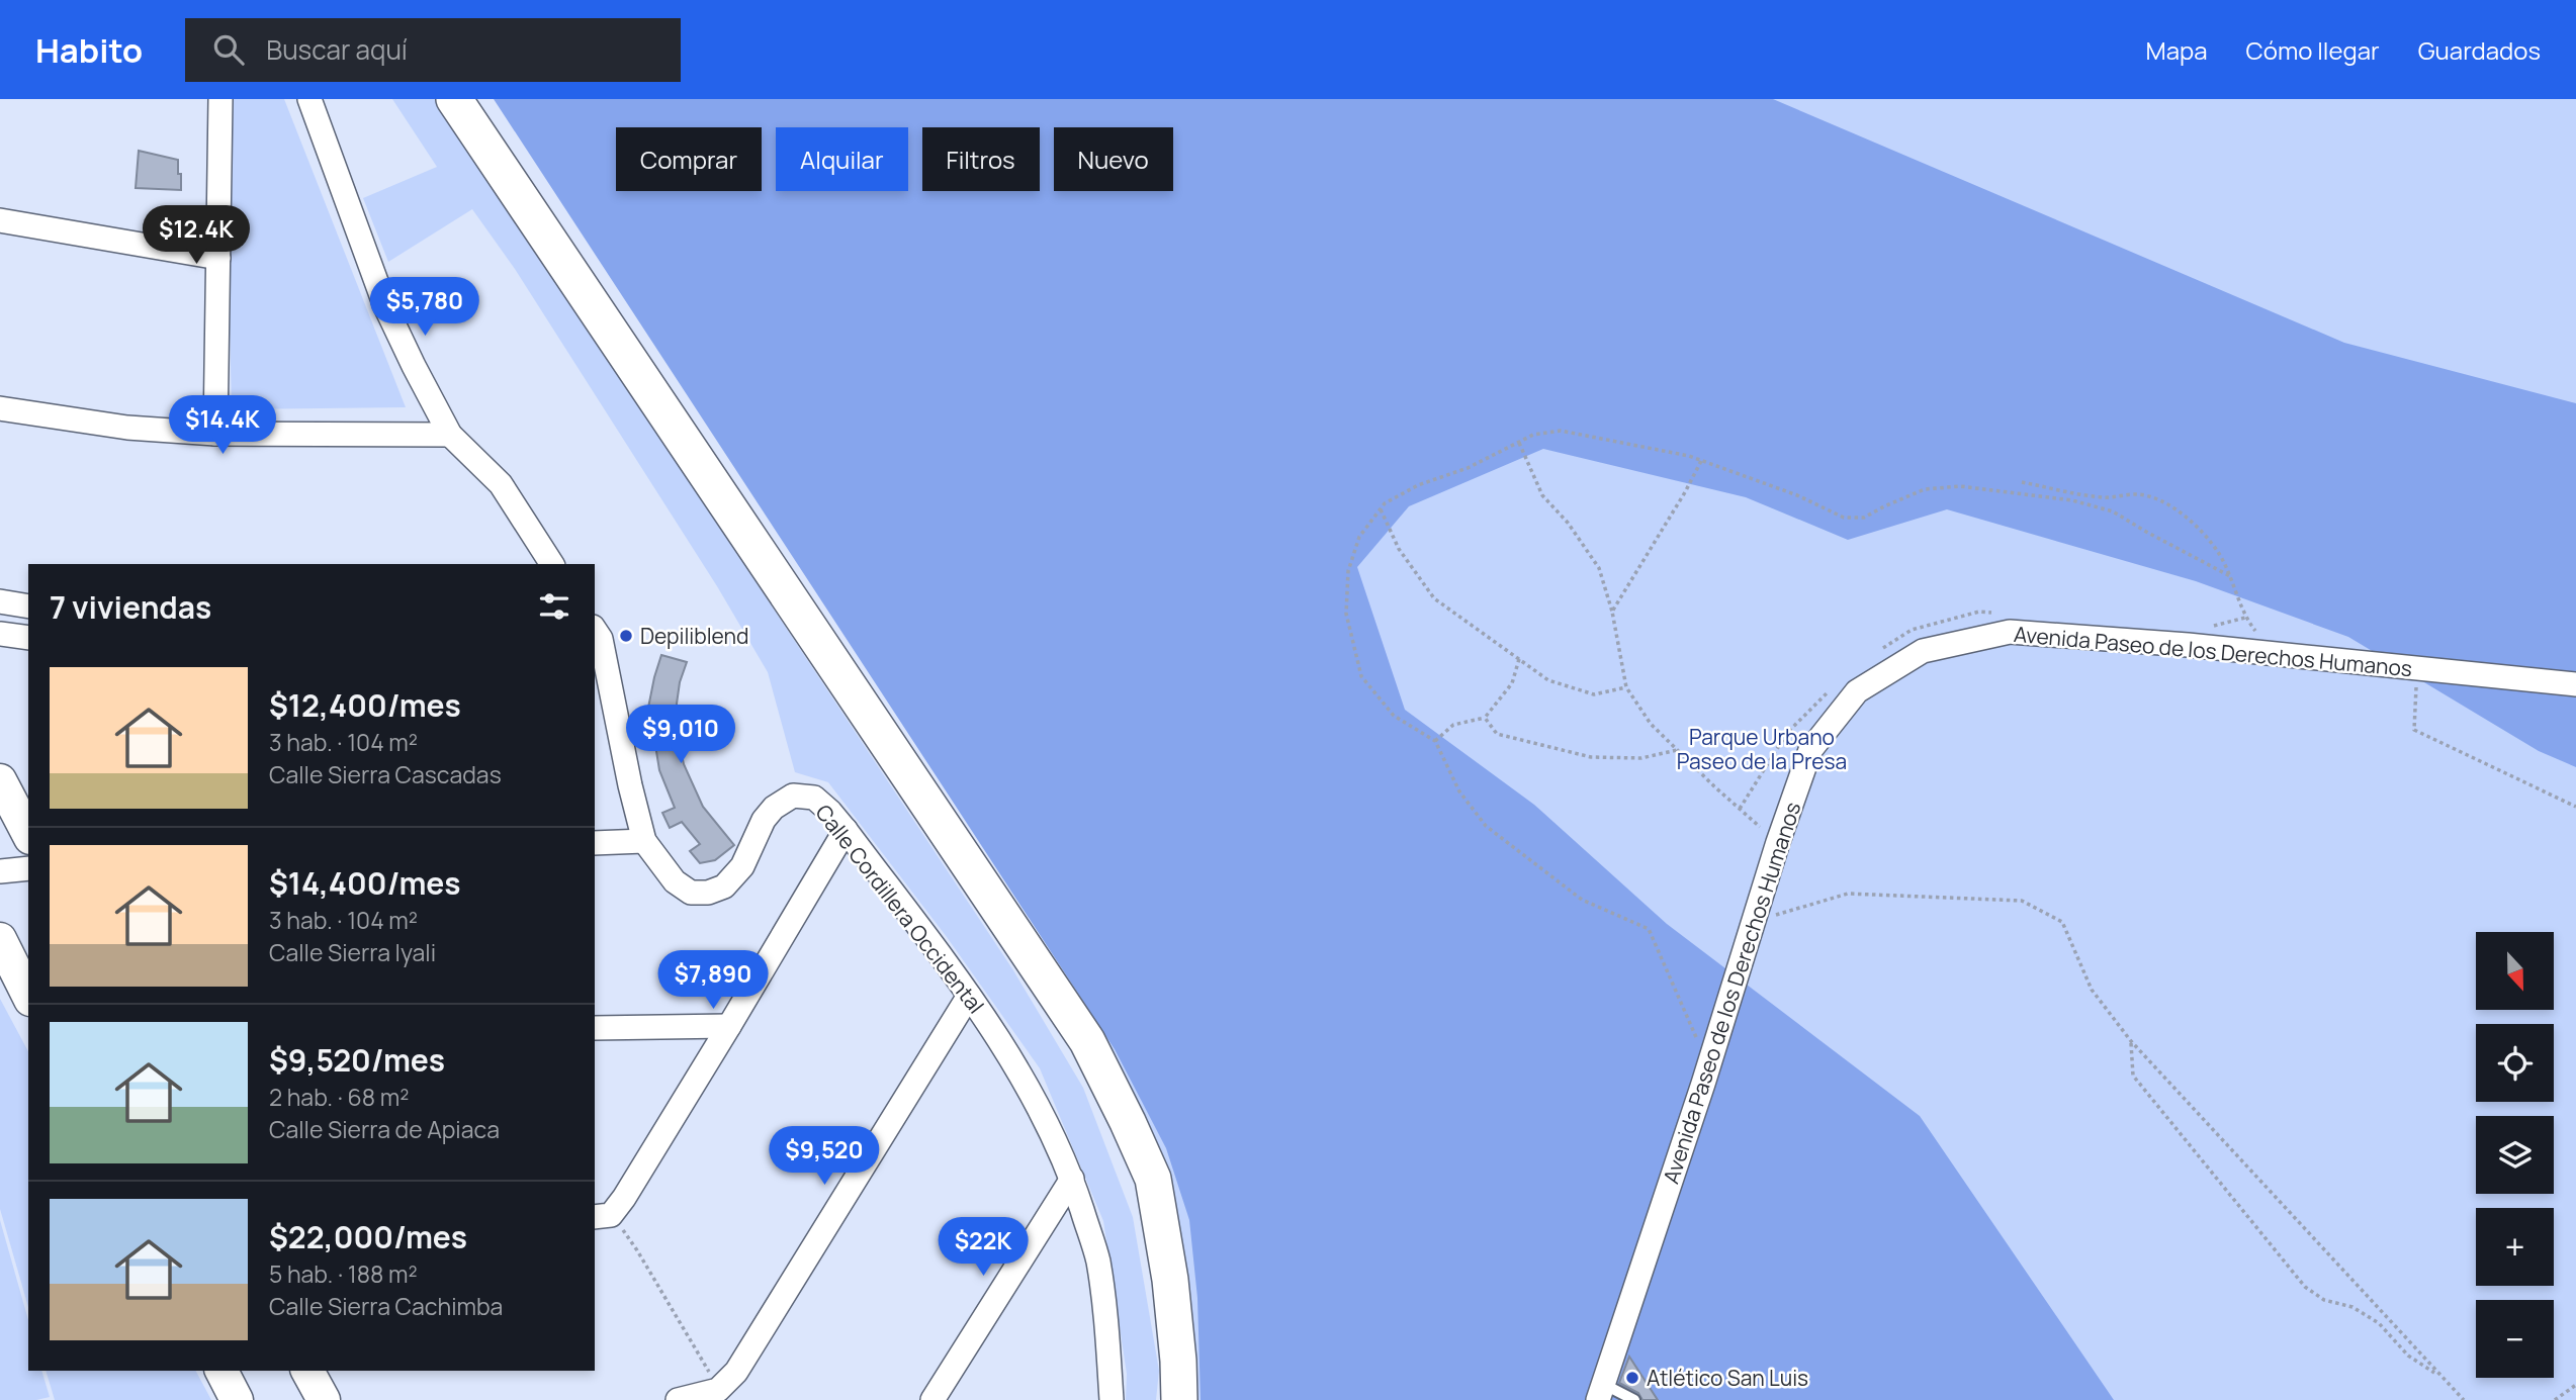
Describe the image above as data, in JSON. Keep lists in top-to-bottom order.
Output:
{
  "streets": {
    "street": ["Avenida Paseo de los Derechos Humanos", "Calle Cordillera Occidental"]
  },
  "parks": ["Parque Urbano Paseo de la Presa"],
  "places": ["Depiliblend", "Atlético San Luis"],
  "north": "bottom",
  "page": {
    "header": "Habito",
    "search": "Buscar aquí",
    "nav": ["Mapa", "Cómo llegar", "Guardados"],
    "chip": [
      "Comprar",
      "Alquilar",
      "Filtros",
      "Nuevo"
    ],
    "price": [
      "$12.4K",
      "$5,780",
      "$14.4K",
      "$9,010",
      "$7,890",
      "$9,520",
      "$22K"
    ],
    "heading": "7 viviendas",
    "list": [
      {
        "name": "$12,400/mes",
        "note": "3 hab. · 104 m² · Calle Sierra Cascadas"
      },
      {
        "name": "$14,400/mes",
        "note": "3 hab. · 104 m² · Calle Sierra Iyali"
      },
      {
        "name": "$9,520/mes",
        "note": "2 hab. · 68 m² · Calle Sierra de Apiaca"
      },
      {
        "name": "$22,000/mes",
        "note": "5 hab. · 188 m² · Calle Sierra Cachimba"
      }
    ],
    "map_buttons": ["+", "−"]
  }
}
